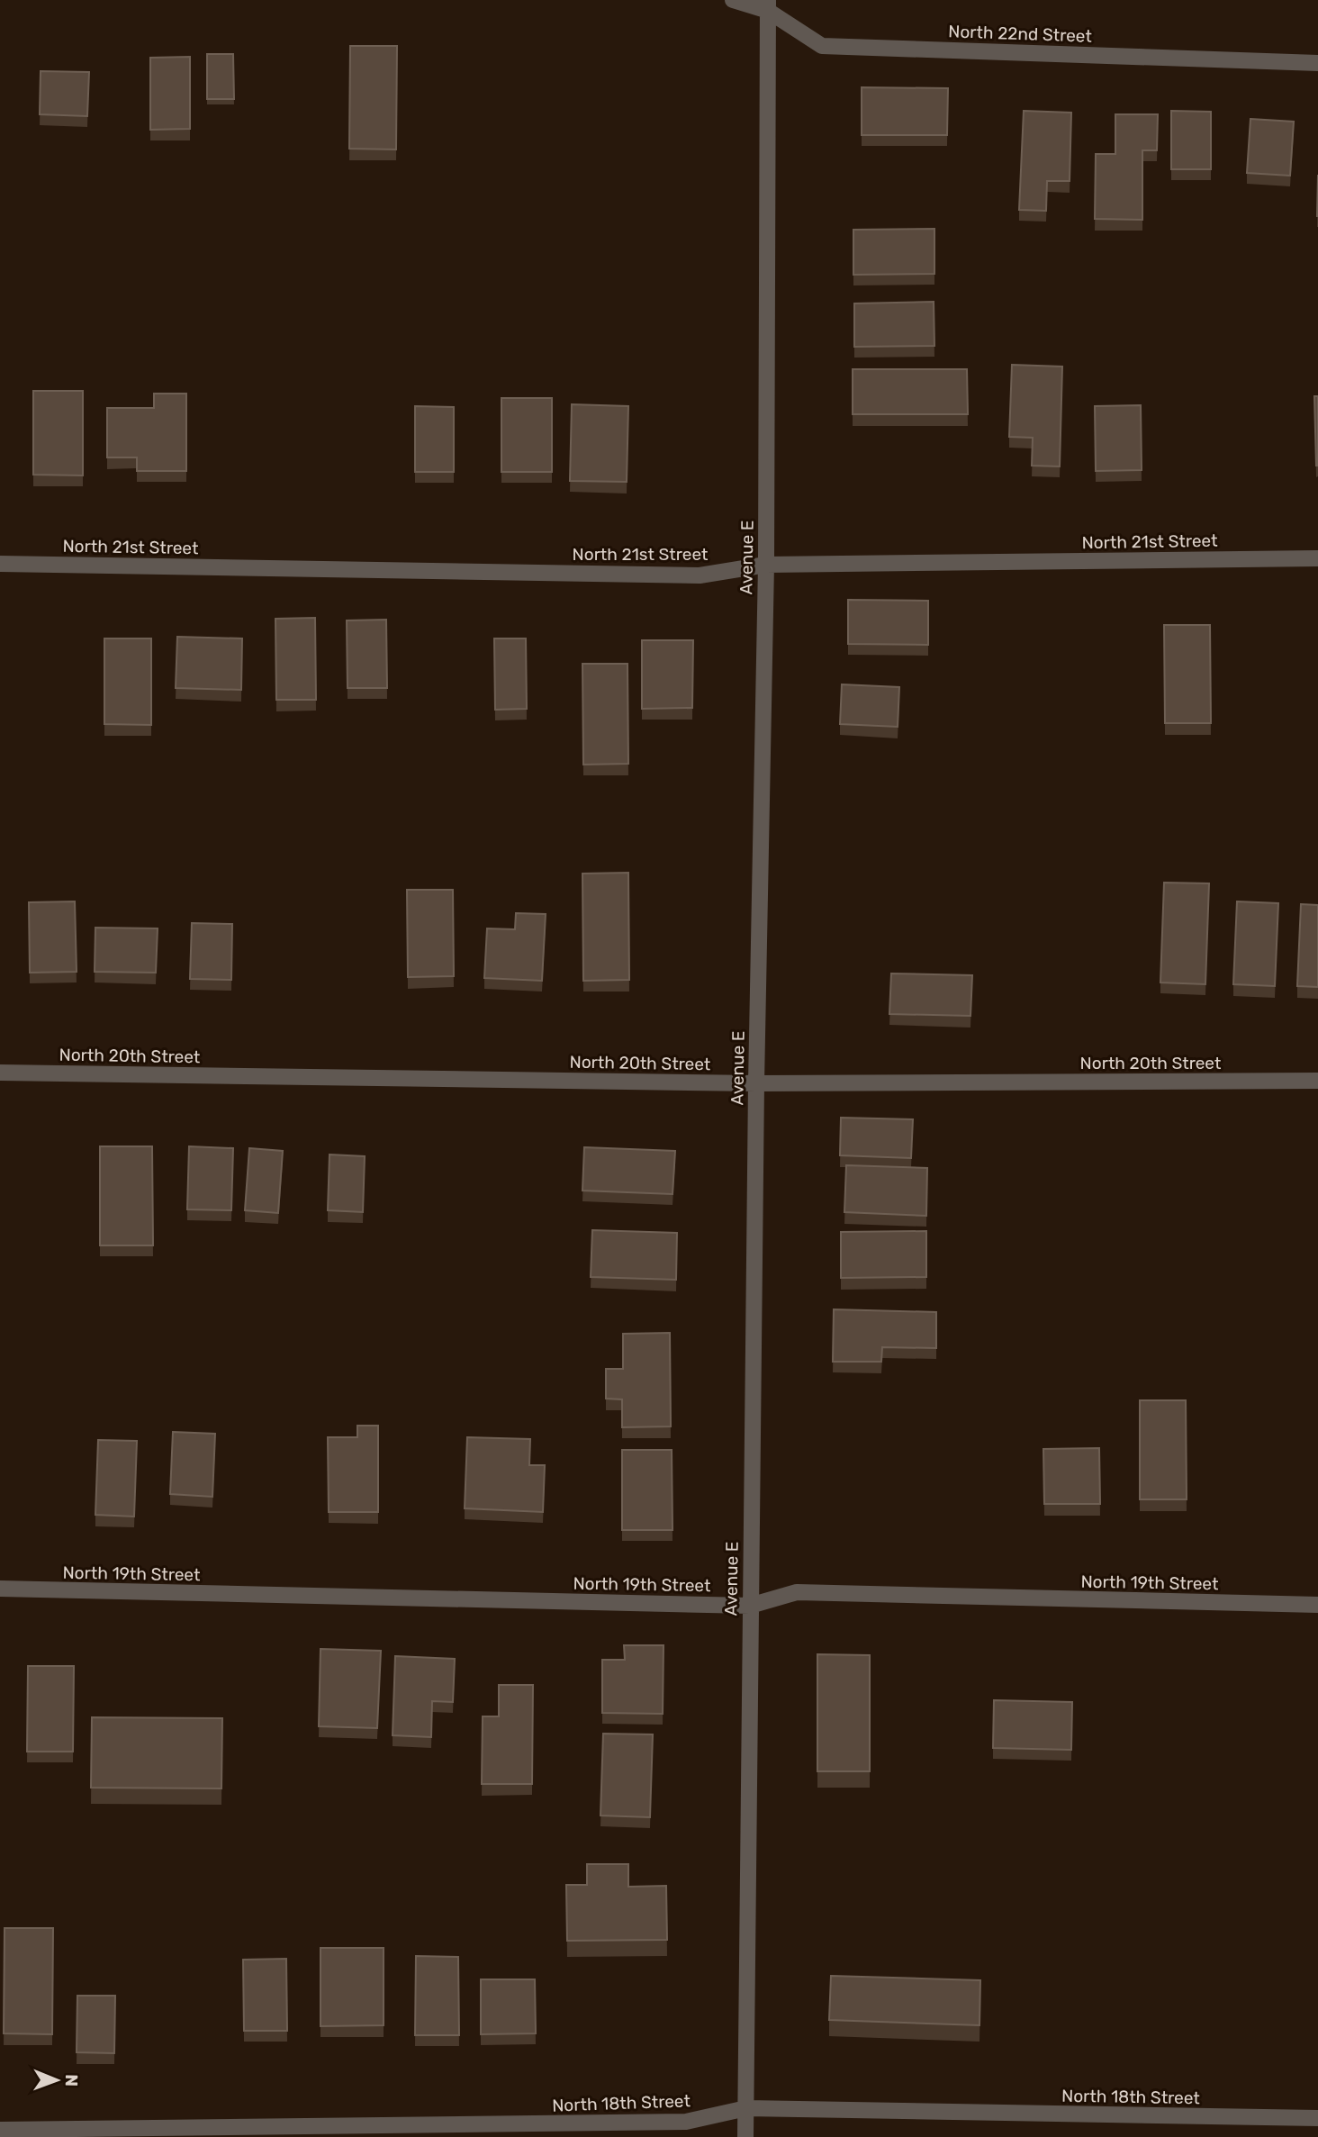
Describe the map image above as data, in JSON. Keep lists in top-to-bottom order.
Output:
{
  "streets": {
    "street": [
      "North 22nd Street",
      "North 21st Street",
      "Avenue E",
      "North 20th Street",
      "North 19th Street",
      "North 18th Street"
    ]
  },
  "crossings": [
    ["North 22nd Street", "Avenue E"],
    ["North 21st Street", "Avenue E"],
    ["Avenue E", "North 20th Street"],
    ["Avenue E", "North 19th Street"],
    ["Avenue E", "North 18th Street"]
  ],
  "north": "right"
}
